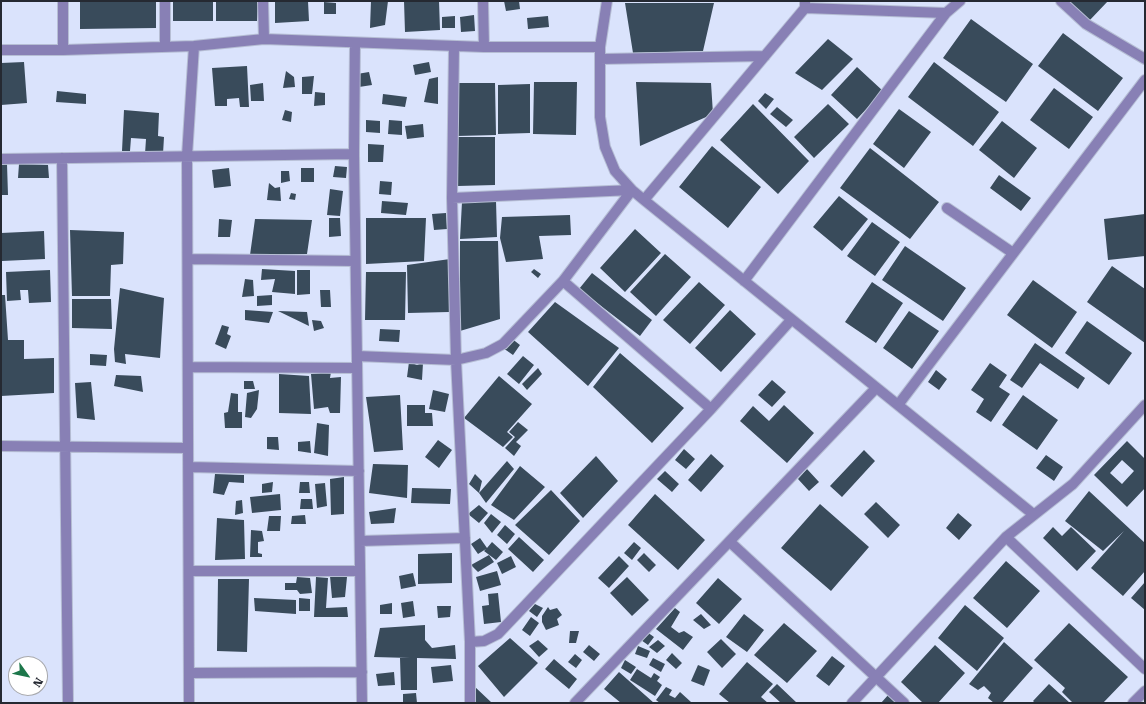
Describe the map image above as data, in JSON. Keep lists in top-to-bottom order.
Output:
{
  "north": "bottom right"
}
